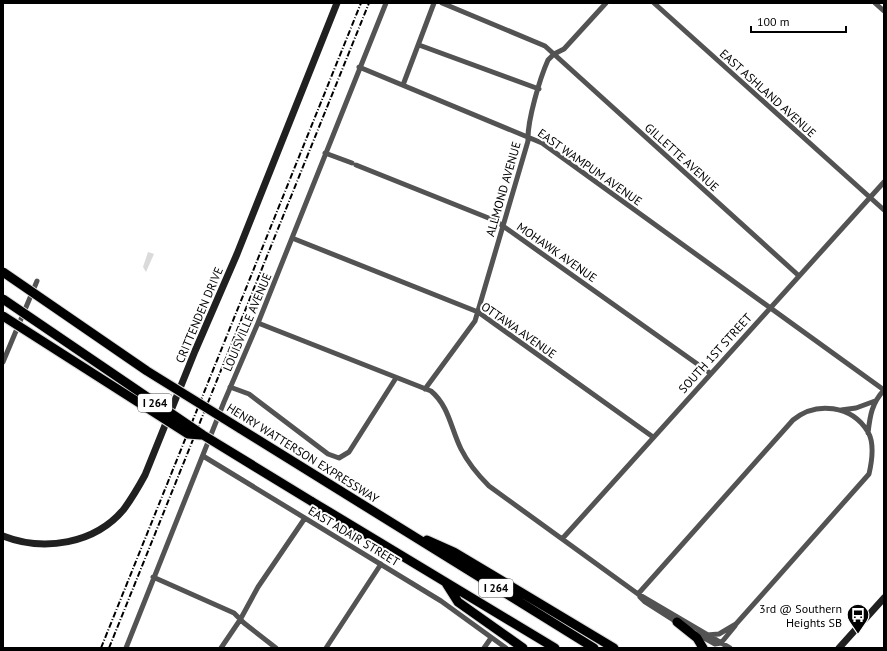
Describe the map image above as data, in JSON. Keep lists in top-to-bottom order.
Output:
{
  "streets": {
    "highway": ["I 264", "HENRY WATTERSON EXPRESSWAY"],
    "main road": ["CRITTENDEN DRIVE"],
    "street": [
      "EAST ASHLAND AVENUE",
      "GILLETTE AVENUE",
      "EAST WAMPUM AVENUE",
      "ALLMOND AVENUE",
      "MOHAWK AVENUE",
      "LOUISVILLE AVENUE",
      "OTTAWA AVENUE",
      "SOUTH 1ST STREET",
      "EAST ADAIR STREET"
    ]
  },
  "crossings": [
    ["EAST ASHLAND AVENUE", "SOUTH 1ST STREET"],
    ["GILLETTE AVENUE", "ALLMOND AVENUE"],
    ["GILLETTE AVENUE", "SOUTH 1ST STREET"],
    ["EAST WAMPUM AVENUE", "ALLMOND AVENUE"],
    ["EAST WAMPUM AVENUE", "LOUISVILLE AVENUE"],
    ["EAST WAMPUM AVENUE", "SOUTH 1ST STREET"],
    ["ALLMOND AVENUE", "MOHAWK AVENUE"],
    ["ALLMOND AVENUE", "OTTAWA AVENUE"],
    ["MOHAWK AVENUE", "LOUISVILLE AVENUE"],
    ["MOHAWK AVENUE", "SOUTH 1ST STREET"],
    ["LOUISVILLE AVENUE", "OTTAWA AVENUE"],
    ["LOUISVILLE AVENUE", "EAST ADAIR STREET"],
    ["OTTAWA AVENUE", "SOUTH 1ST STREET"]
  ],
  "places": {
    "bus stop": ["3rd @ Southern Heights SB"]
  },
  "scale_bar": "100 m"
}
